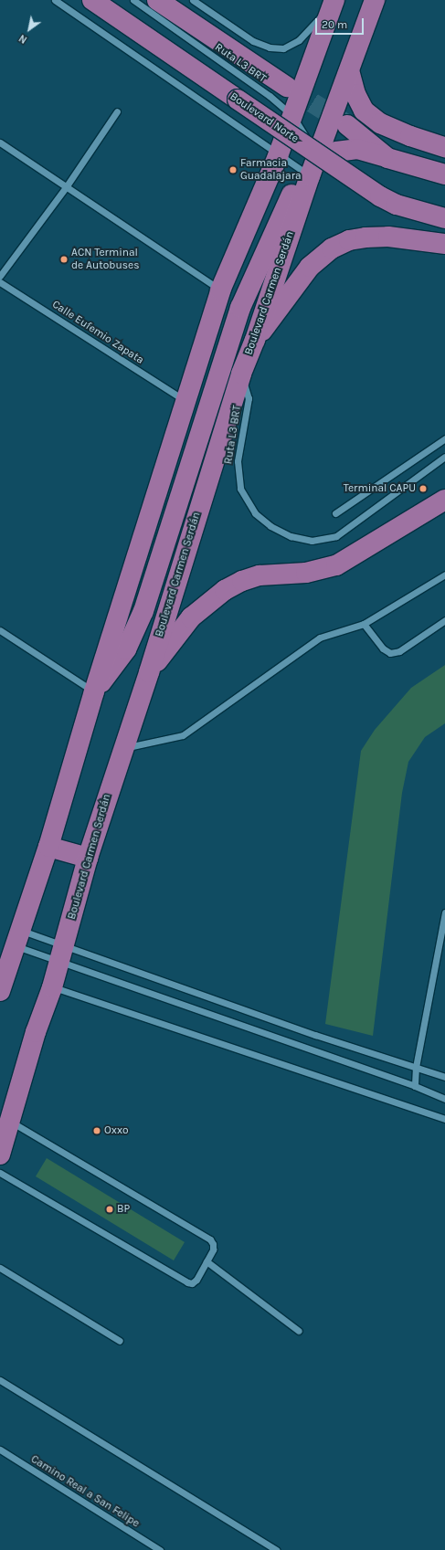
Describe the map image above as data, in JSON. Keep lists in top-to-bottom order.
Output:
{
  "streets": {
    "main road": ["Boulevard Norte", "Boulevard Carmen Serdán"],
    "street": ["Ruta L3 BRT", "Calle Eufemio Zapata", "Camino Real a San Felipe"]
  },
  "crossings": [
    ["Ruta L3 BRT", "Boulevard Norte"],
    ["Ruta L3 BRT", "Boulevard Carmen Serdán"],
    ["Boulevard Norte", "Boulevard Carmen Serdán"]
  ],
  "places": [
    "Farmacia Guadalajara",
    "ACN Terminal de Autobuses",
    "Terminal CAPU",
    "Oxxo",
    "BP"
  ],
  "scale_bar": "20 m",
  "north": "bottom left"
}
